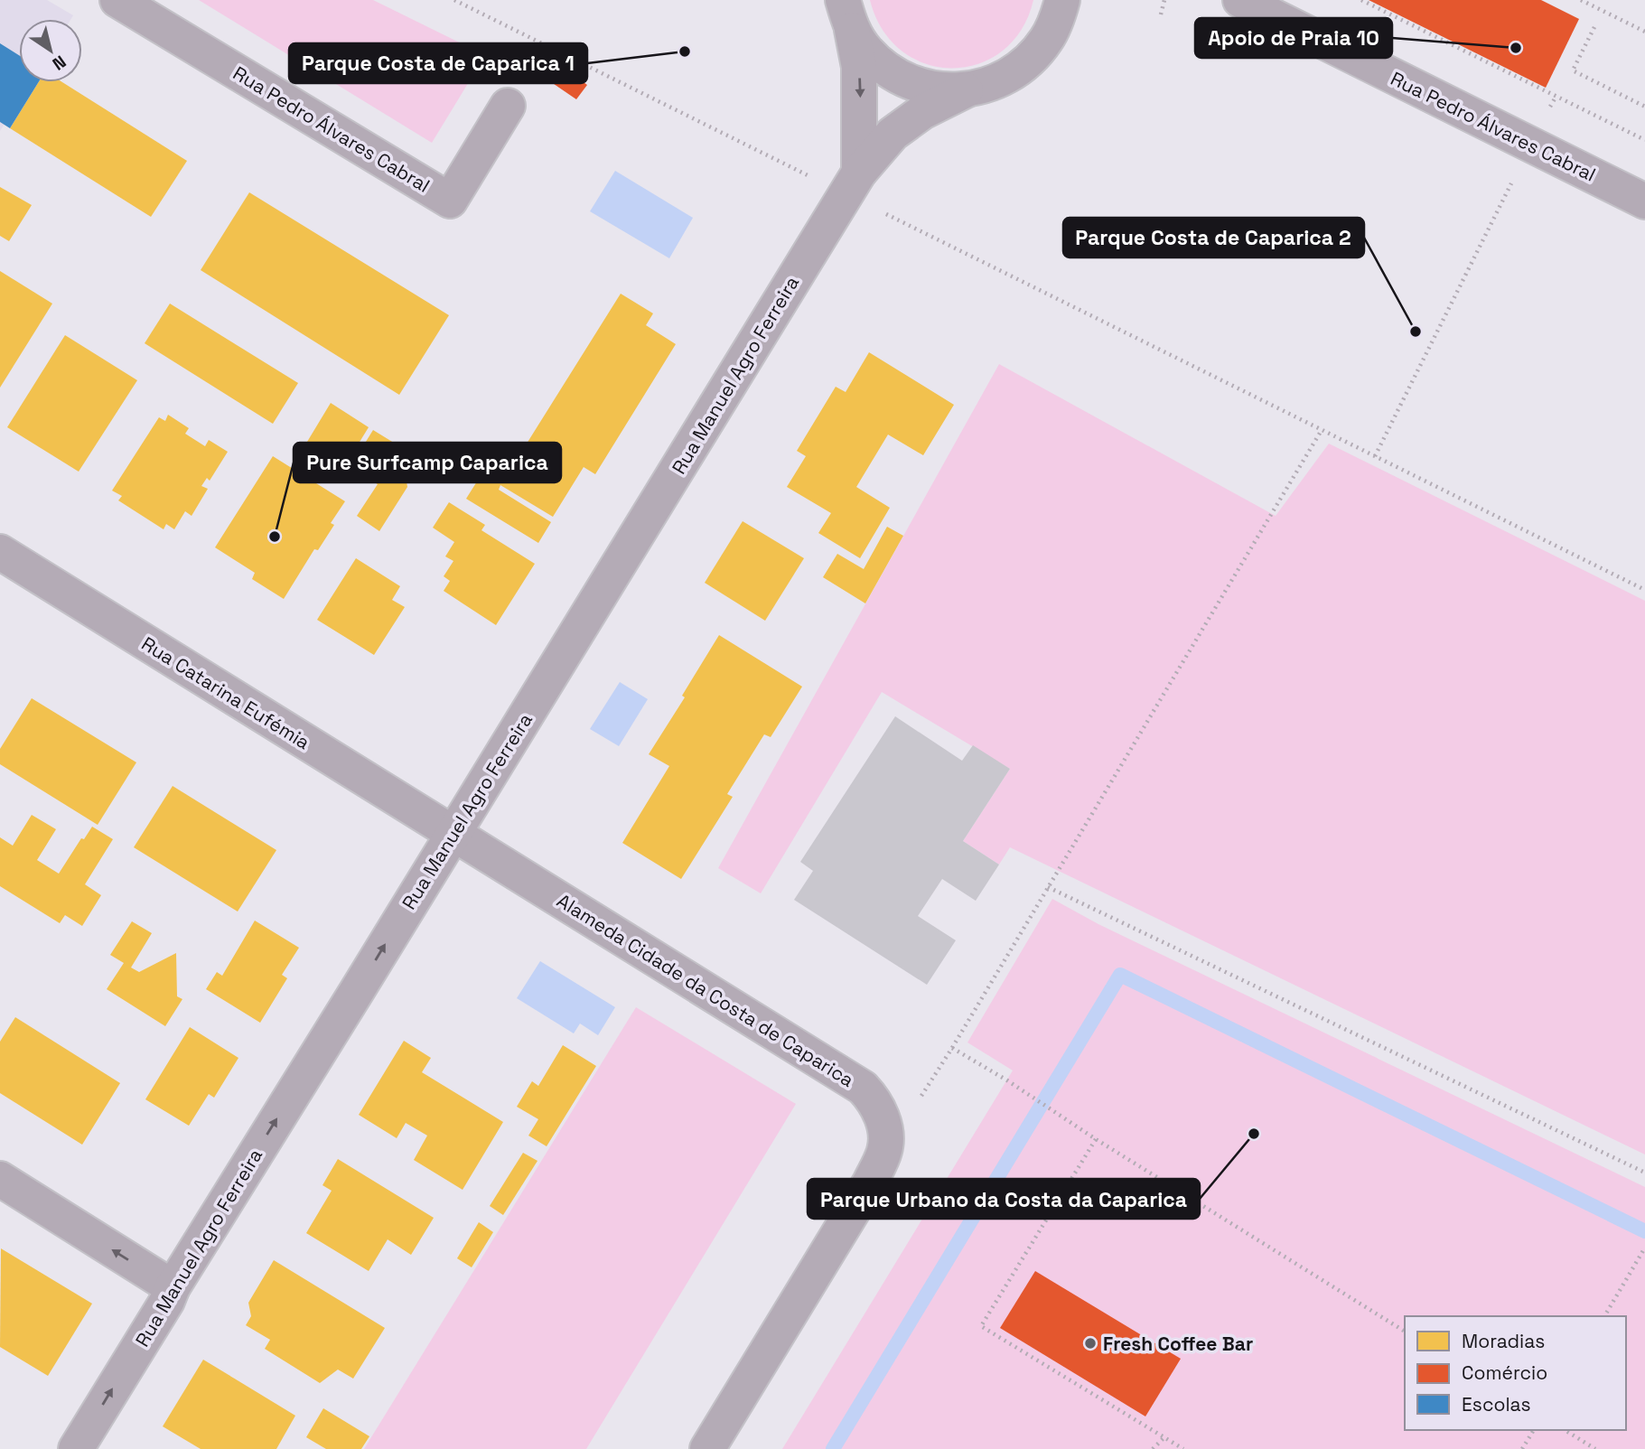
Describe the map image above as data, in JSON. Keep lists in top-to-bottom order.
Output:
{
  "streets": {
    "street": [
      "Rua Pedro Álvares Cabral",
      "Rua Manuel Agro Ferreira",
      "Rua Catarina Eufémia",
      "Alameda Cidade da Costa de Caparica"
    ]
  },
  "crossings": [
    ["Rua Manuel Agro Ferreira", "Rua Catarina Eufémia"],
    ["Rua Manuel Agro Ferreira", "Alameda Cidade da Costa de Caparica"],
    ["Rua Catarina Eufémia", "Alameda Cidade da Costa de Caparica"]
  ],
  "one_way": ["Rua Manuel Agro Ferreira"],
  "places": [
    "Apoio de Praia 10",
    "Parque Costa de Caparica 1",
    "Parque Costa de Caparica 2",
    "Pure Surfcamp Caparica",
    "Parque Urbano da Costa da Caparica",
    "Fresh Coffee Bar"
  ],
  "legend": ["Moradias", "Comércio", "Escolas"],
  "north": "bottom right"
}
